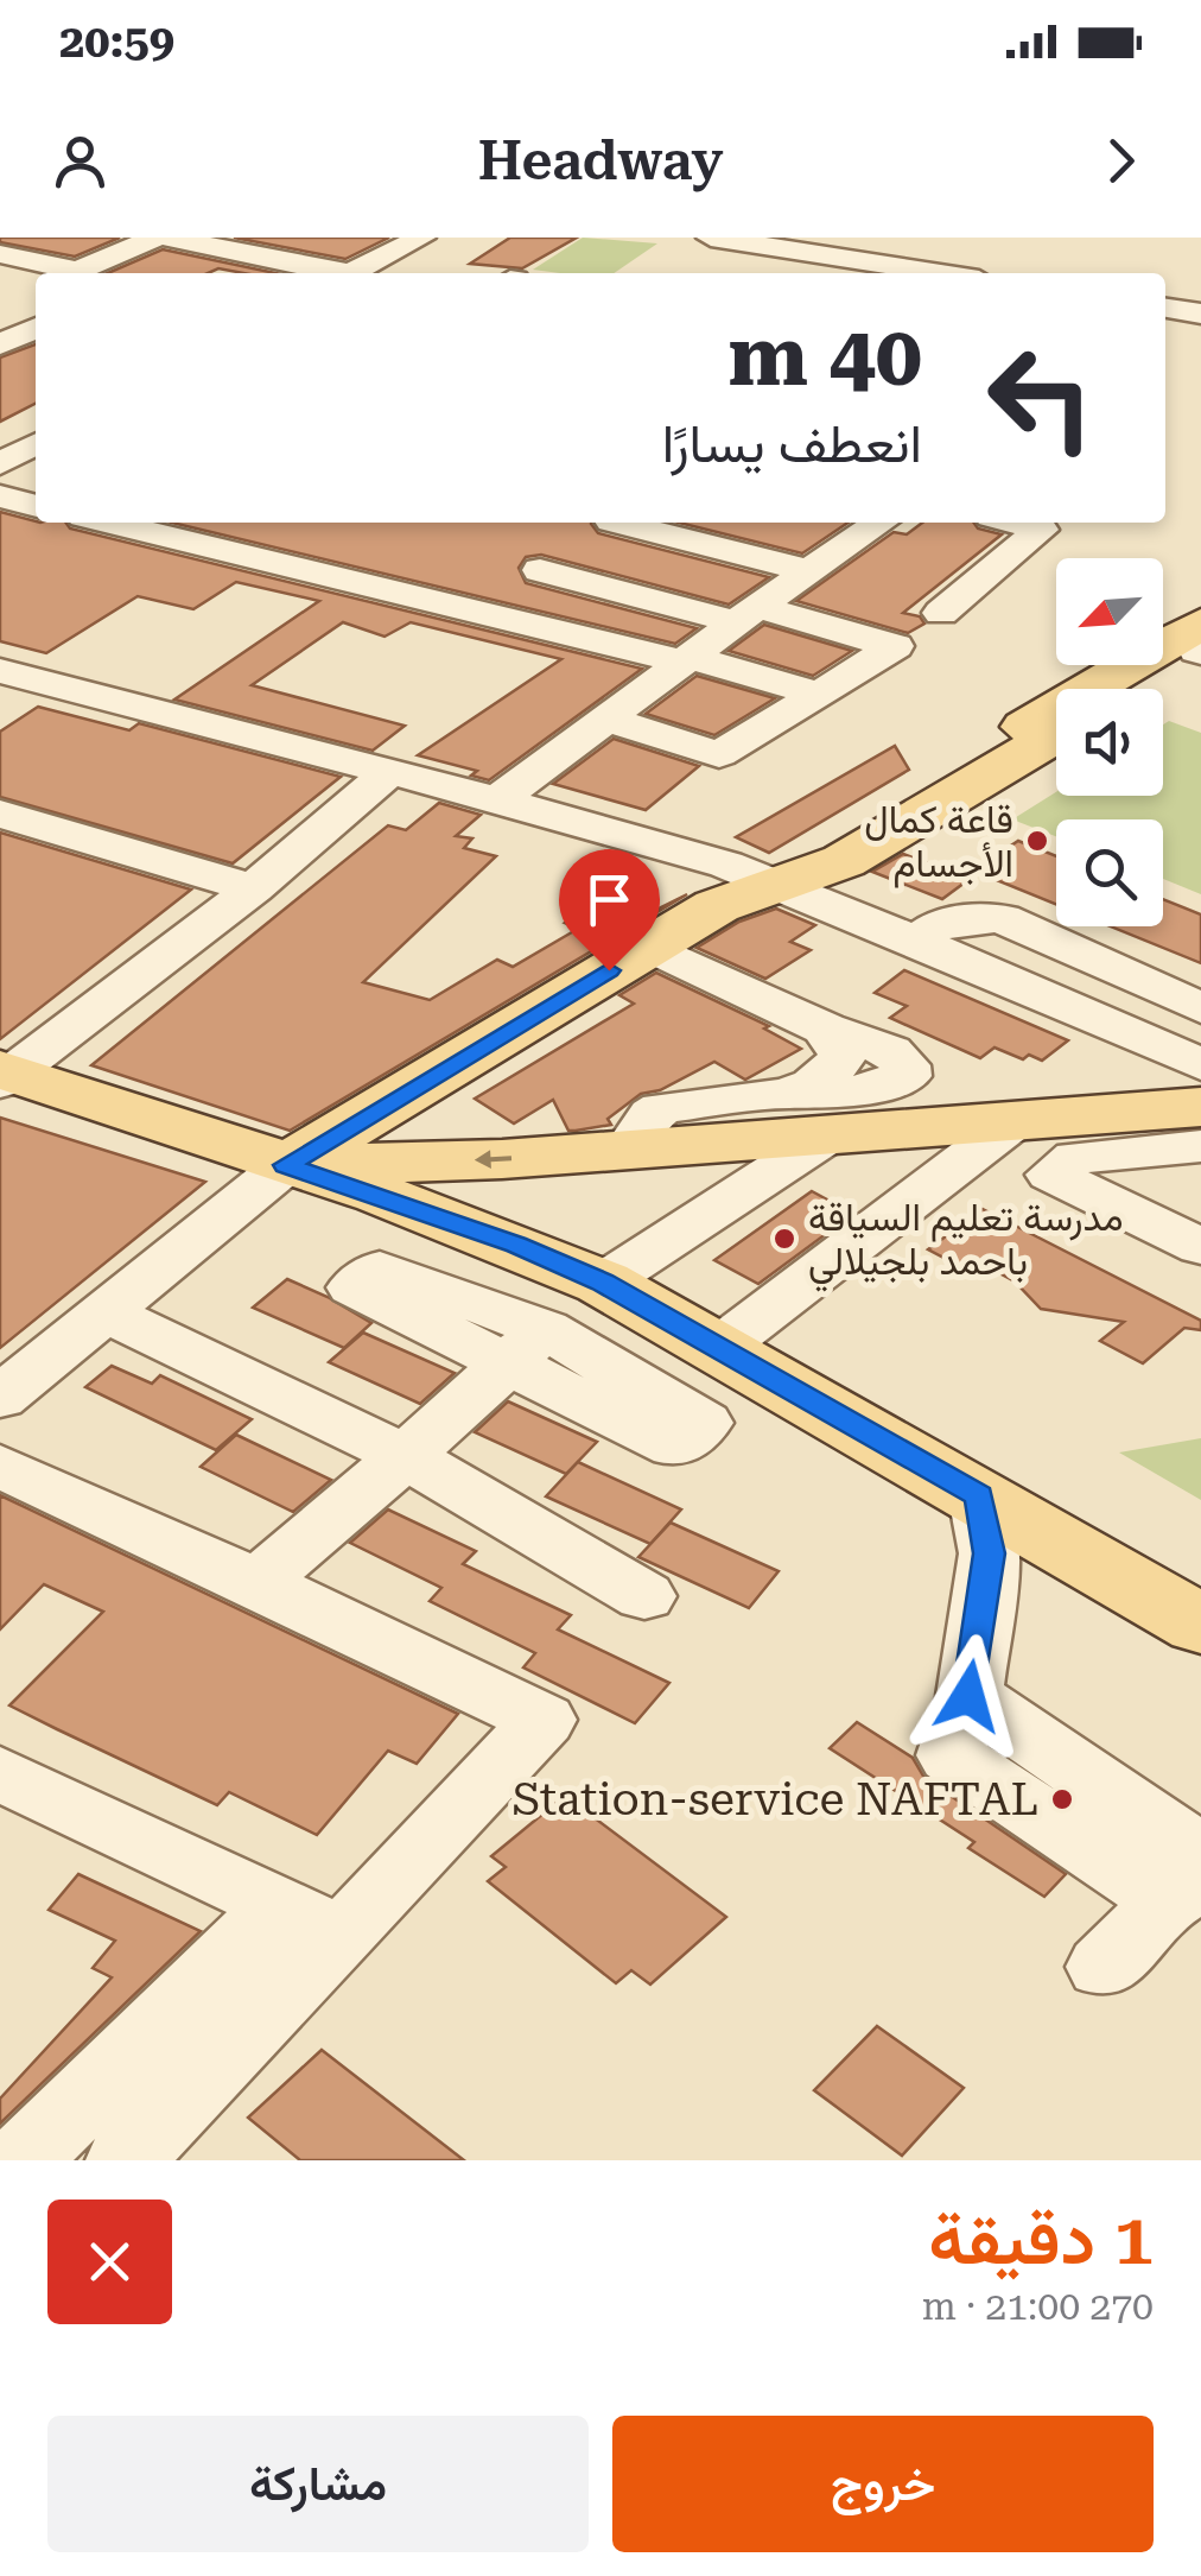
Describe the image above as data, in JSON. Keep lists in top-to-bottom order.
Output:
{
  "places": ["قاعة كمال الأجسام", "مدرسة تعليم السياقة باحمد بلجيلالي", "Station-service NAFTAL"],
  "north": "bottom left",
  "page": {
    "status": "20:59",
    "header": "Headway",
    "turn": ["40 m", "انعطف يسارًا"],
    "heading": ["1 دقيقة", "270 m · 21:00"],
    "buttons": ["خروج", "مشاركة"]
  }
}
